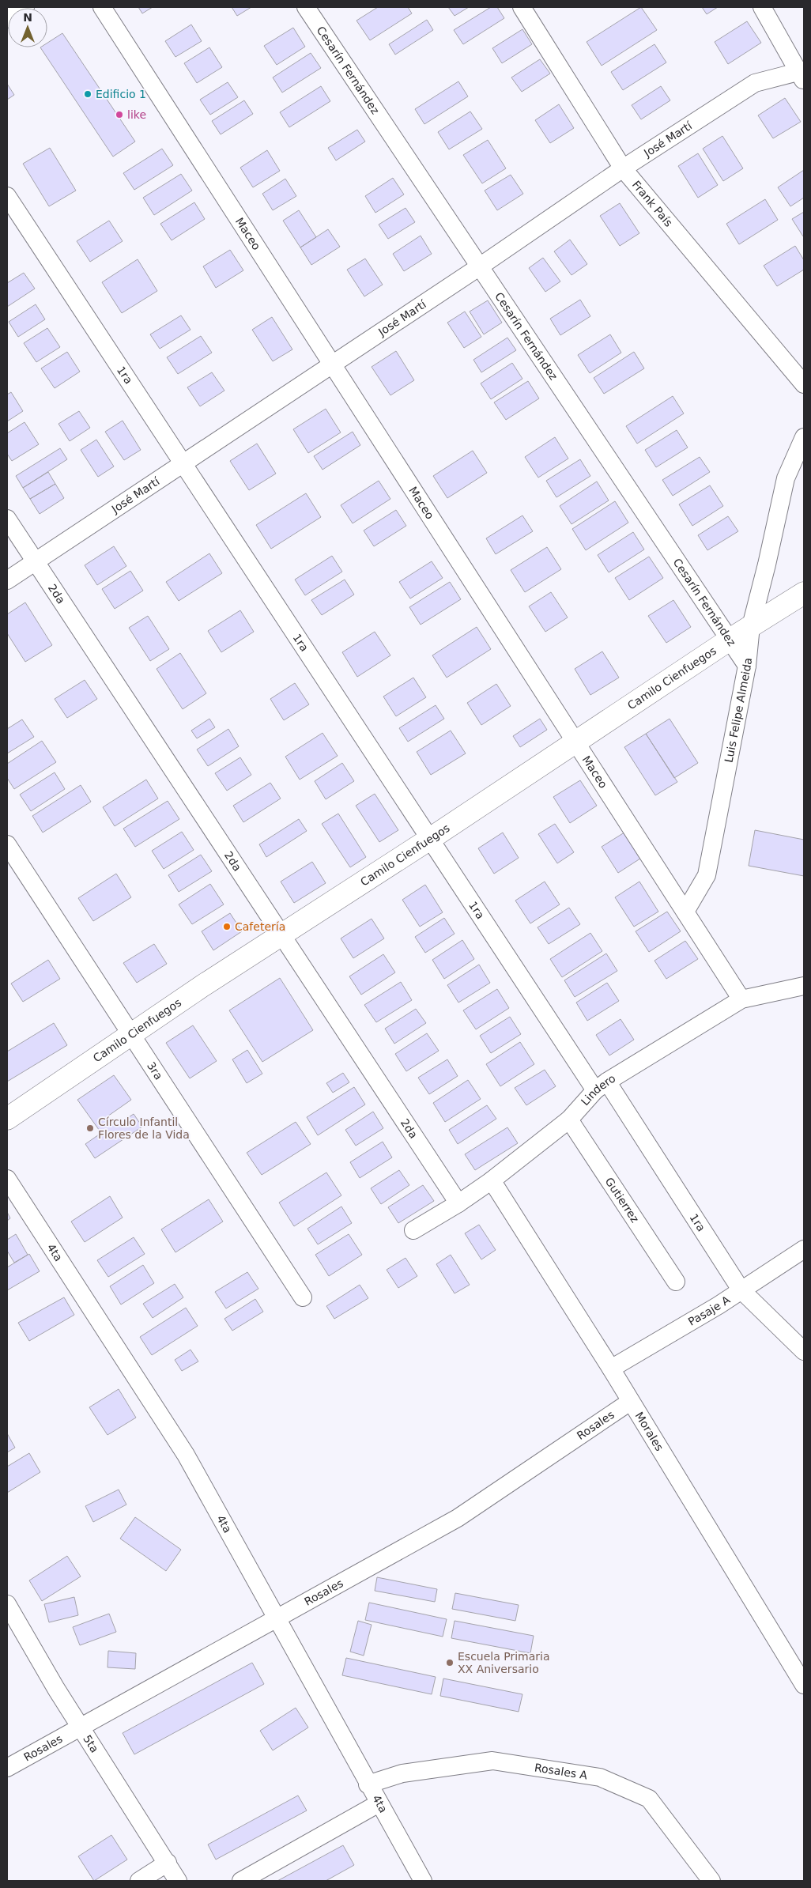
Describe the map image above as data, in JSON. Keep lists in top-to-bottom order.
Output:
{
  "streets": {
    "street": [
      "Cesarín Fernández",
      "José Martí",
      "Frank País",
      "Maceo",
      "1ra",
      "2da",
      "Camilo Cienfuegos",
      "Luis Felipe Almeida",
      "3ra",
      "Lindero",
      "Gutierrez",
      "4ta",
      "Pasaje A",
      "Rosales",
      "Morales",
      "5ta",
      "Rosales A"
    ]
  },
  "crossings": [
    ["Cesarín Fernández", "José Martí"],
    ["Cesarín Fernández", "Camilo Cienfuegos"],
    ["Cesarín Fernández", "Luis Felipe Almeida"],
    ["José Martí", "Frank País"],
    ["José Martí", "Maceo"],
    ["José Martí", "1ra"],
    ["José Martí", "2da"],
    ["Maceo", "Camilo Cienfuegos"],
    ["Maceo", "Luis Felipe Almeida"],
    ["Maceo", "Lindero"],
    ["1ra", "Camilo Cienfuegos"],
    ["1ra", "Lindero"],
    ["1ra", "Pasaje A"],
    ["2da", "Camilo Cienfuegos"],
    ["2da", "Lindero"],
    ["Camilo Cienfuegos", "Luis Felipe Almeida"],
    ["Camilo Cienfuegos", "3ra"],
    ["Lindero", "Gutierrez"],
    ["Lindero", "Morales"],
    ["4ta", "Rosales"],
    ["4ta", "Rosales A"],
    ["Pasaje A", "Morales"],
    ["Rosales", "Morales"],
    ["Rosales", "5ta"]
  ],
  "places": [
    "Edificio 1",
    "like",
    "Cafetería",
    "Círculo Infantil Flores de la Vida",
    "Escuela Primaria XX Aniversario"
  ],
  "north": "top"
}
